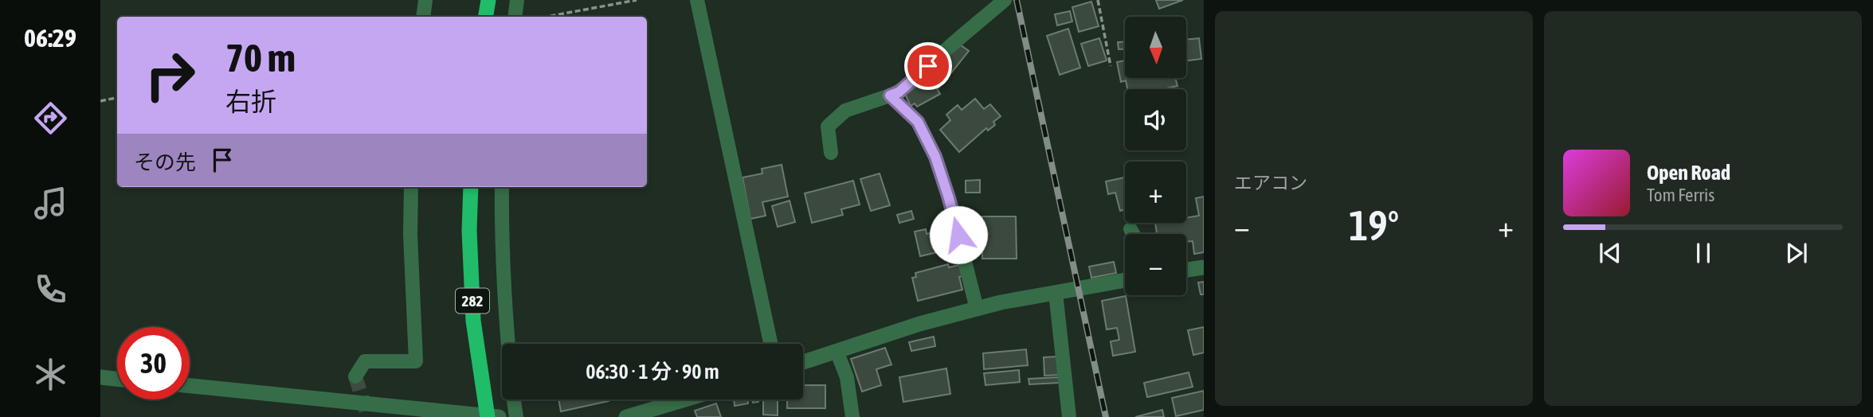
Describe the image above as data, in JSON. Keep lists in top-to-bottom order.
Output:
{
  "streets": {
    "highway": ["282"]
  },
  "north": "bottom",
  "page": {
    "tabs": "06:29",
    "tile": "エアコン",
    "map_buttons": ["+", "−"],
    "turn": ["70 m", "右折"],
    "then": "その先",
    "song": ["Open Road", "Tom Ferris"],
    "heat": ["−", "19°", "+"],
    "limit": "30",
    "trip": "06:30 · 1 分 · 90 m"
  }
}
